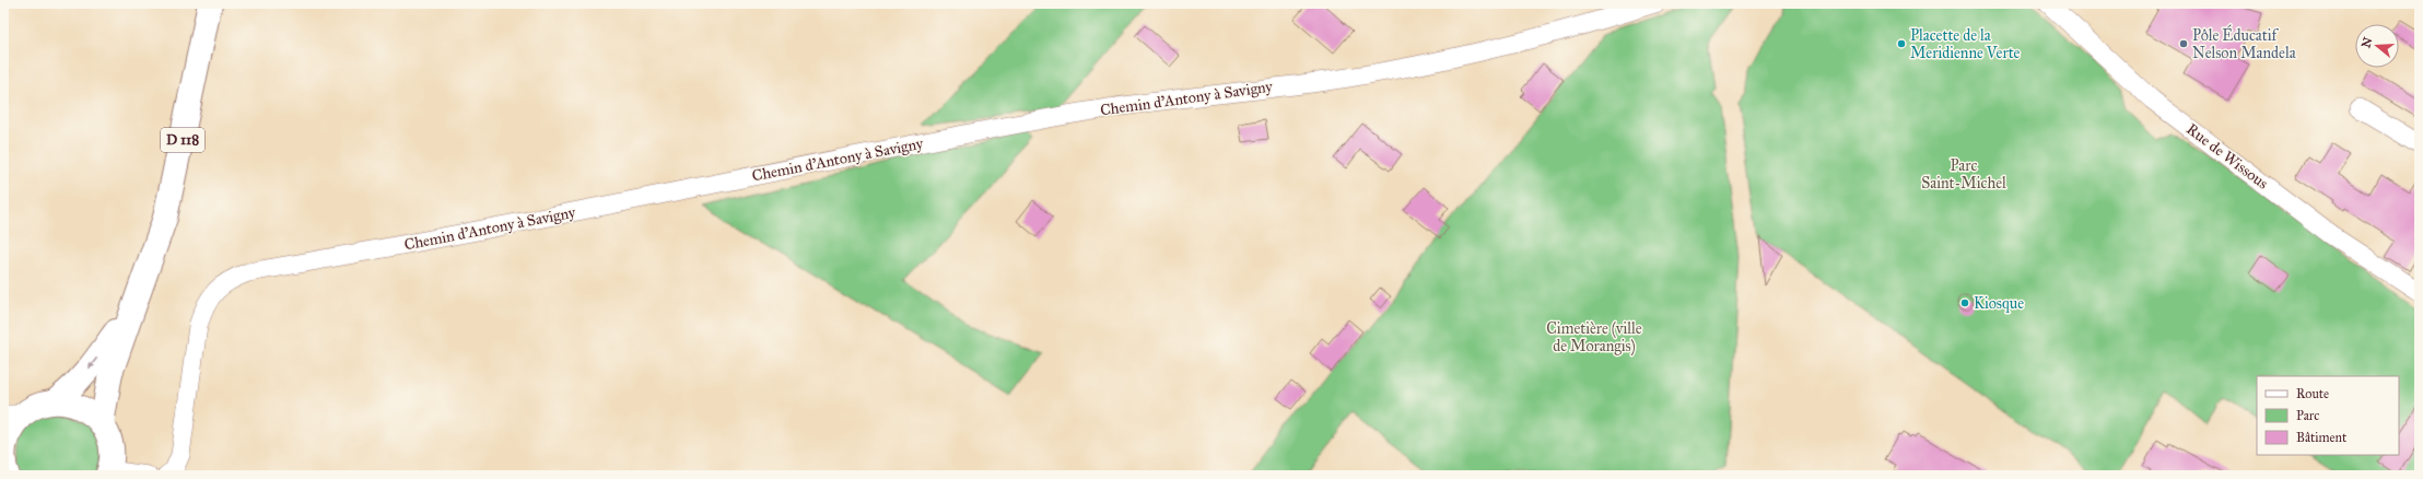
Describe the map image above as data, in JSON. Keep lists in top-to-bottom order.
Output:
{
  "streets": {
    "main road": ["D 118"],
    "street": ["Chemin d'Antony à Savigny", "Rue de Wissous"]
  },
  "parks": ["Parc Saint-Michel", "Cimetière (ville de Morangis)"],
  "places": ["Placette de la Meridienne Verte", "Pôle Éducatif Nelson Mandela", "Kiosque"],
  "legend": ["Route", "Parc", "Bâtiment"],
  "north": "left"
}
